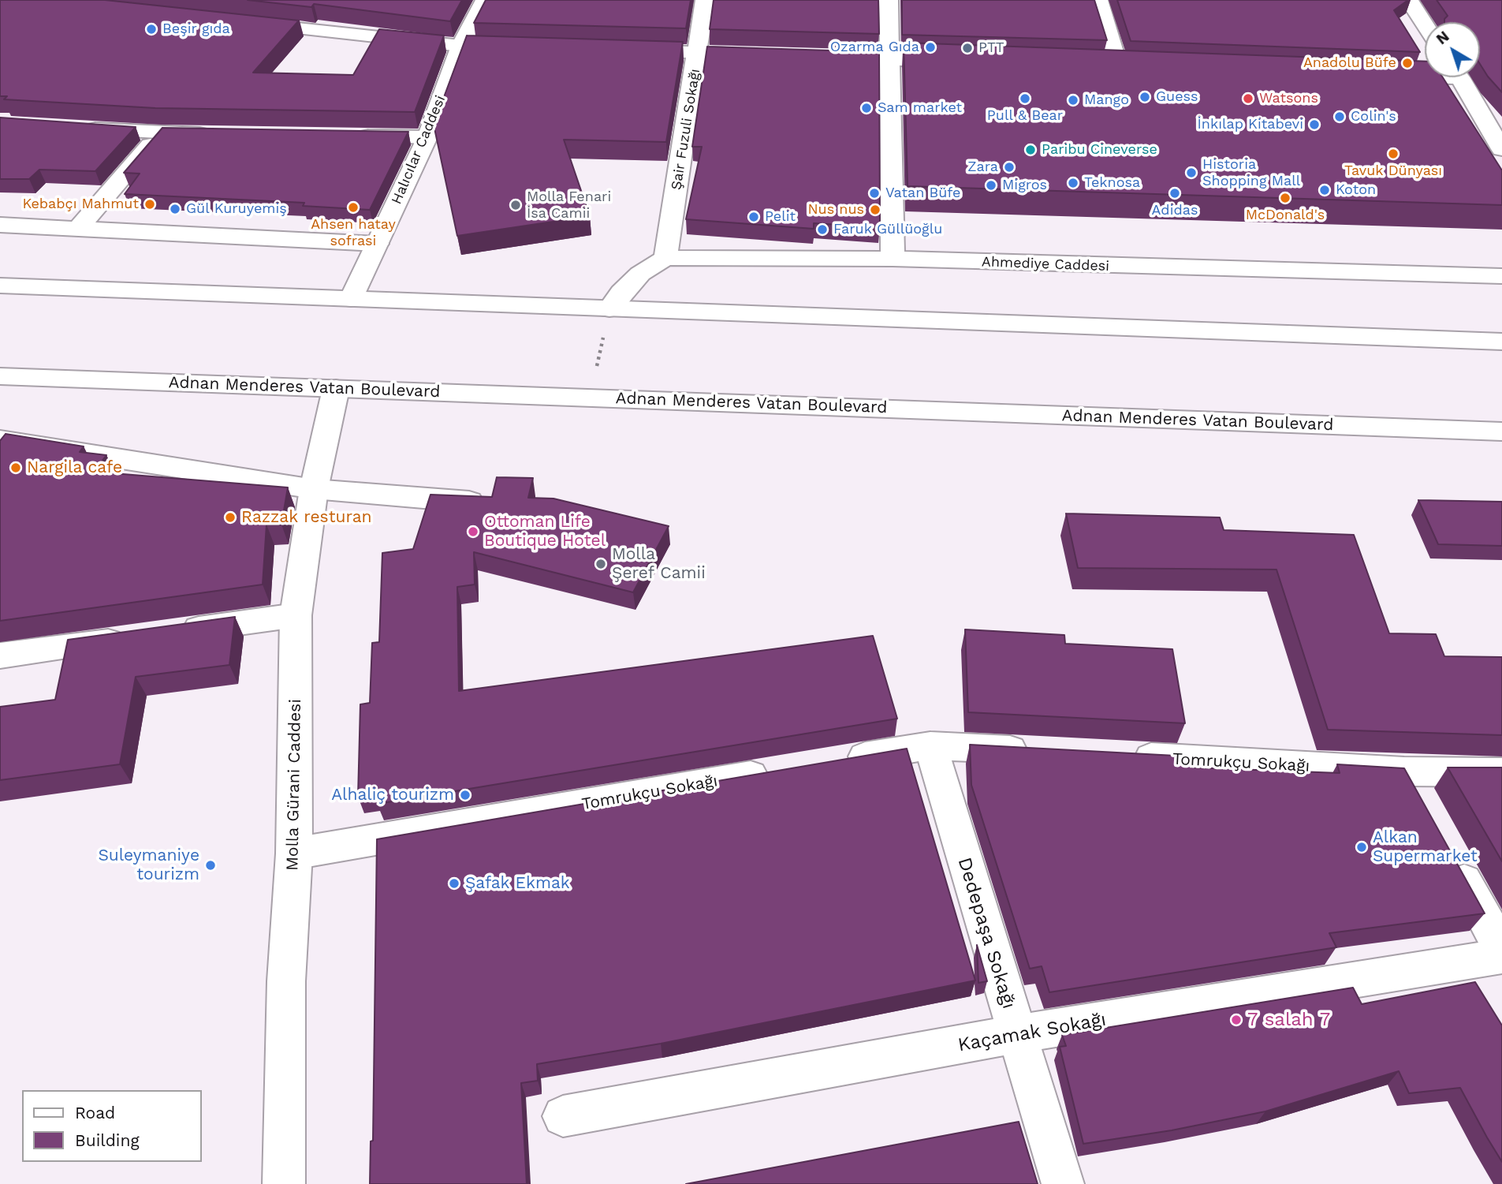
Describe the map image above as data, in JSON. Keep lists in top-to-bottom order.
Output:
{
  "streets": {
    "street": [
      "Şair Fuzuli Sokağı",
      "Halıcılar Caddesi",
      "Ahmediye Caddesi",
      "Adnan Menderes Vatan Boulevard",
      "Tomrukçu Sokağı",
      "Molla Gürani Caddesi",
      "Dedepaşa Sokağı",
      "Kaçamak Sokağı"
    ]
  },
  "crossings": [
    ["Şair Fuzuli Sokağı", "Ahmediye Caddesi"],
    ["Adnan Menderes Vatan Boulevard", "Molla Gürani Caddesi"],
    ["Tomrukçu Sokağı", "Molla Gürani Caddesi"],
    ["Dedepaşa Sokağı", "Kaçamak Sokağı"]
  ],
  "places": [
    "Beşir gıda",
    "Ozarma Gıda",
    "PTT",
    "Anadolu Büfe",
    "Guess",
    "Pull & Bear",
    "Watsons",
    "Mango",
    "Sam market",
    "Colin's",
    "İnkılap Kitabevi",
    "Paribu Cineverse",
    "Tavuk Dünyası",
    "Zara",
    "Historia Shopping Mall",
    "Teknosa",
    "Migros",
    "Koton",
    "Vatan Büfe",
    "Adidas",
    "McDonald's",
    "Kebabçı Mahmut",
    "Molla Fenari İsa Camii",
    "Ahsen hatay sofrasi",
    "Gül Kuruyemiş",
    "Nus nus",
    "Pelit",
    "Faruk Güllüoğlu",
    "Nargila cafe",
    "Razzak resturan",
    "Ottoman Life Boutique Hotel",
    "Molla Şeref Camii",
    "Alhaliç tourizm",
    "Alkan Supermarket",
    "Suleymaniye tourizm",
    "Şafak Ekmak",
    "7 salah 7"
  ],
  "legend": ["Road", "Building"],
  "north": "top left"
}
